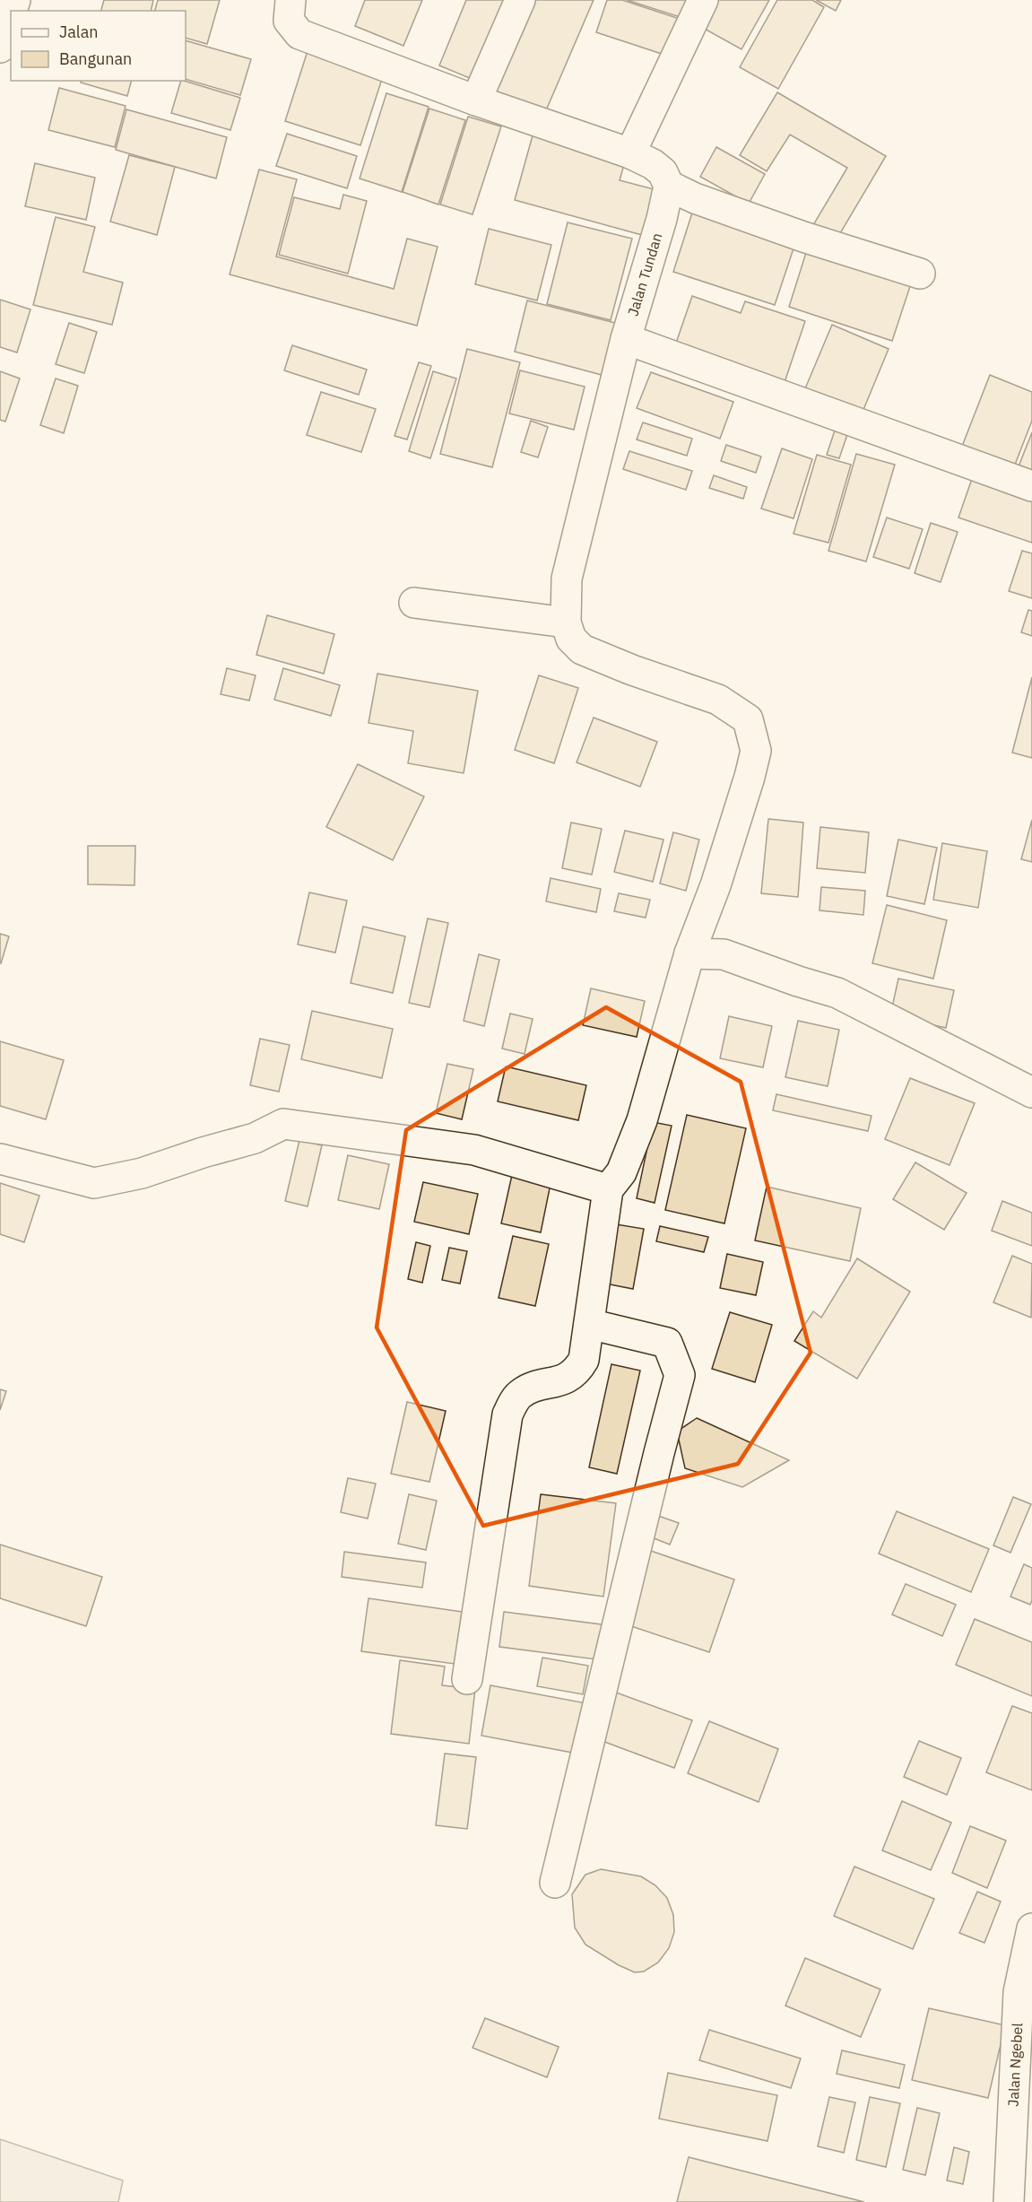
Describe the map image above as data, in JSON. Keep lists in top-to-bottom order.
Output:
{
  "streets": {
    "street": ["Jalan Tundan", "Jalan Ngebel"]
  },
  "legend": ["Jalan", "Bangunan"]
}
